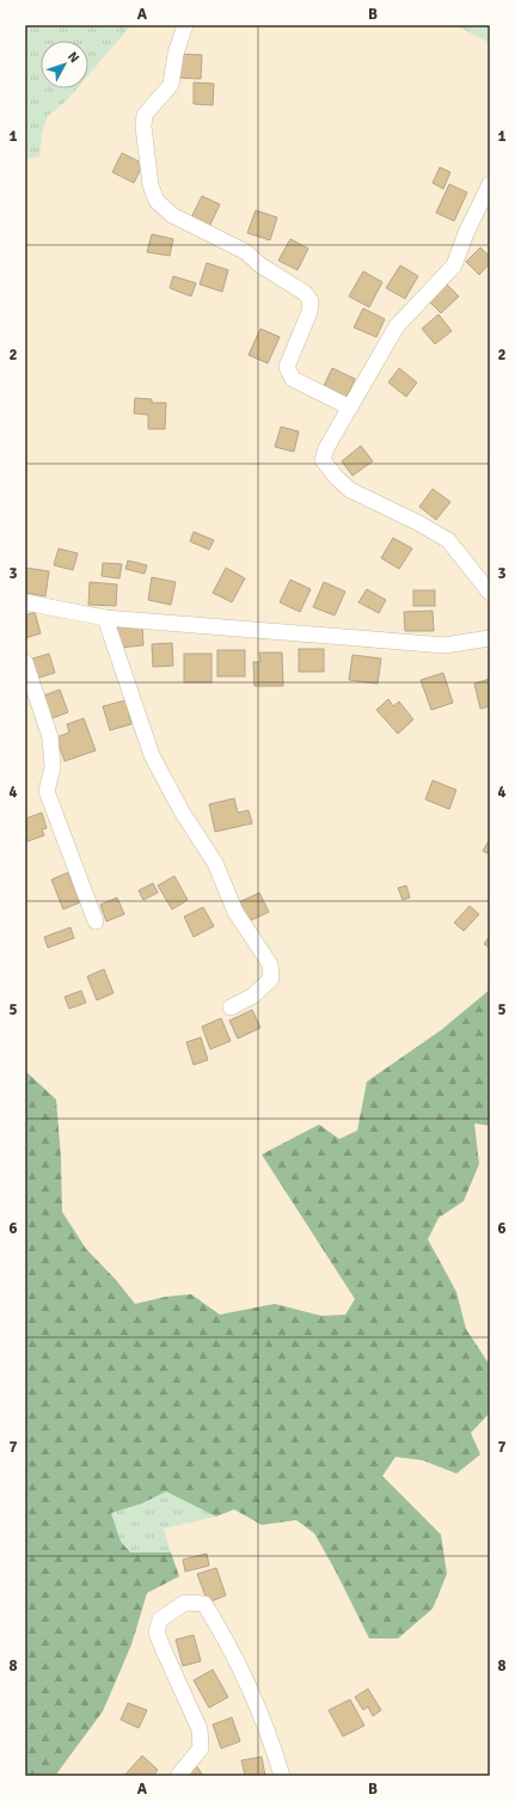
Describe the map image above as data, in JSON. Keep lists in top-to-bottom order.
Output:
{
  "north": "top right",
  "grid": {
    "columns": ["A", "B"],
    "rows": [
      "1",
      "2",
      "3",
      "4",
      "5",
      "6",
      "7",
      "8"
    ]
  }
}
